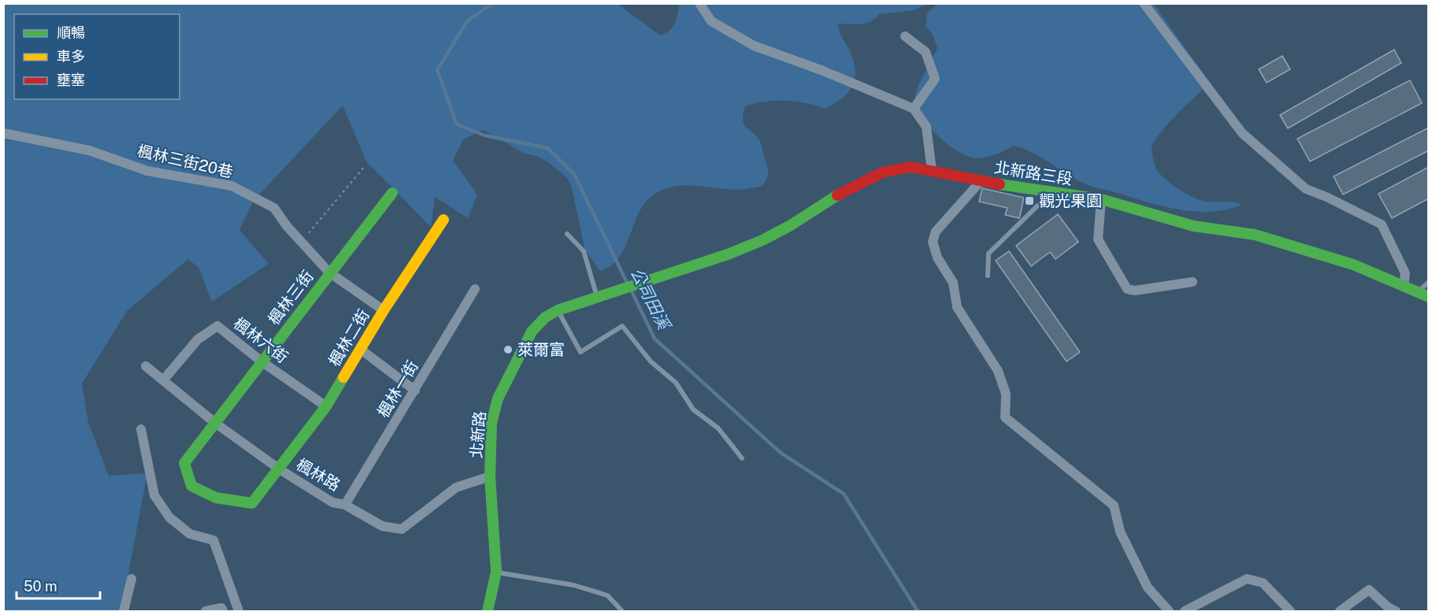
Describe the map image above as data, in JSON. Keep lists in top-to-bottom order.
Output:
{
  "streets": {
    "main road": [
      "北新路三段",
      "楓林三街",
      "楓林二街",
      "北新路"
    ],
    "street": [
      "楓林三街20巷",
      "楓林六街",
      "楓林一街",
      "楓林路"
    ]
  },
  "crossings": [
    ["楓林三街20巷", "楓林三街"],
    ["楓林三街20巷", "楓林二街"],
    ["北新路三段", "北新路"],
    ["楓林三街", "楓林二街"],
    ["楓林三街", "楓林六街"],
    ["楓林三街", "楓林路"],
    ["楓林二街", "楓林六街"],
    ["楓林二街", "楓林路"],
    ["楓林六街", "楓林路"],
    ["楓林一街", "楓林路"],
    ["北新路", "楓林路"]
  ],
  "water": ["公司田溪"],
  "places": {
    "transit": ["觀光果園"],
    "other": ["萊爾富"]
  },
  "legend": ["順暢", "車多", "壅塞"],
  "scale_bar": "50 m"
}
